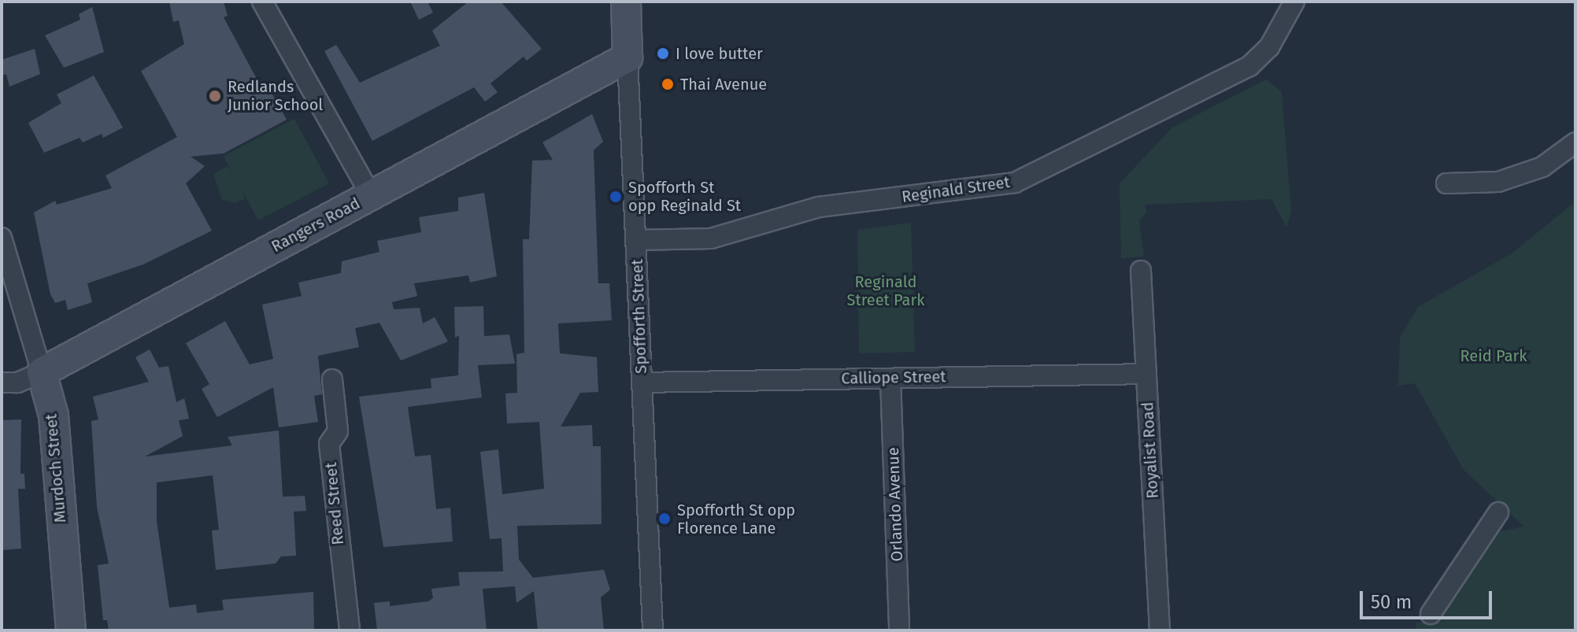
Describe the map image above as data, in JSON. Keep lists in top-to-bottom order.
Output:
{
  "streets": {
    "main road": ["Rangers Road", "Spofforth Street", "Murdoch Street"],
    "street": [
      "Reginald Street",
      "Calliope Street",
      "Royalist Road",
      "Reed Street",
      "Orlando Avenue"
    ]
  },
  "crossings": [
    ["Reginald Street", "Spofforth Street"],
    ["Rangers Road", "Spofforth Street"],
    ["Rangers Road", "Murdoch Street"],
    ["Spofforth Street", "Calliope Street"],
    ["Calliope Street", "Royalist Road"],
    ["Calliope Street", "Orlando Avenue"]
  ],
  "parks": ["Reginald Street Park", "Reid Park"],
  "places": [
    "I love butter",
    "Thai Avenue",
    "Redlands Junior School",
    "Spofforth St opp Reginald St",
    "Spofforth St opp Florence Lane"
  ],
  "scale_bar": "50 m"
}
